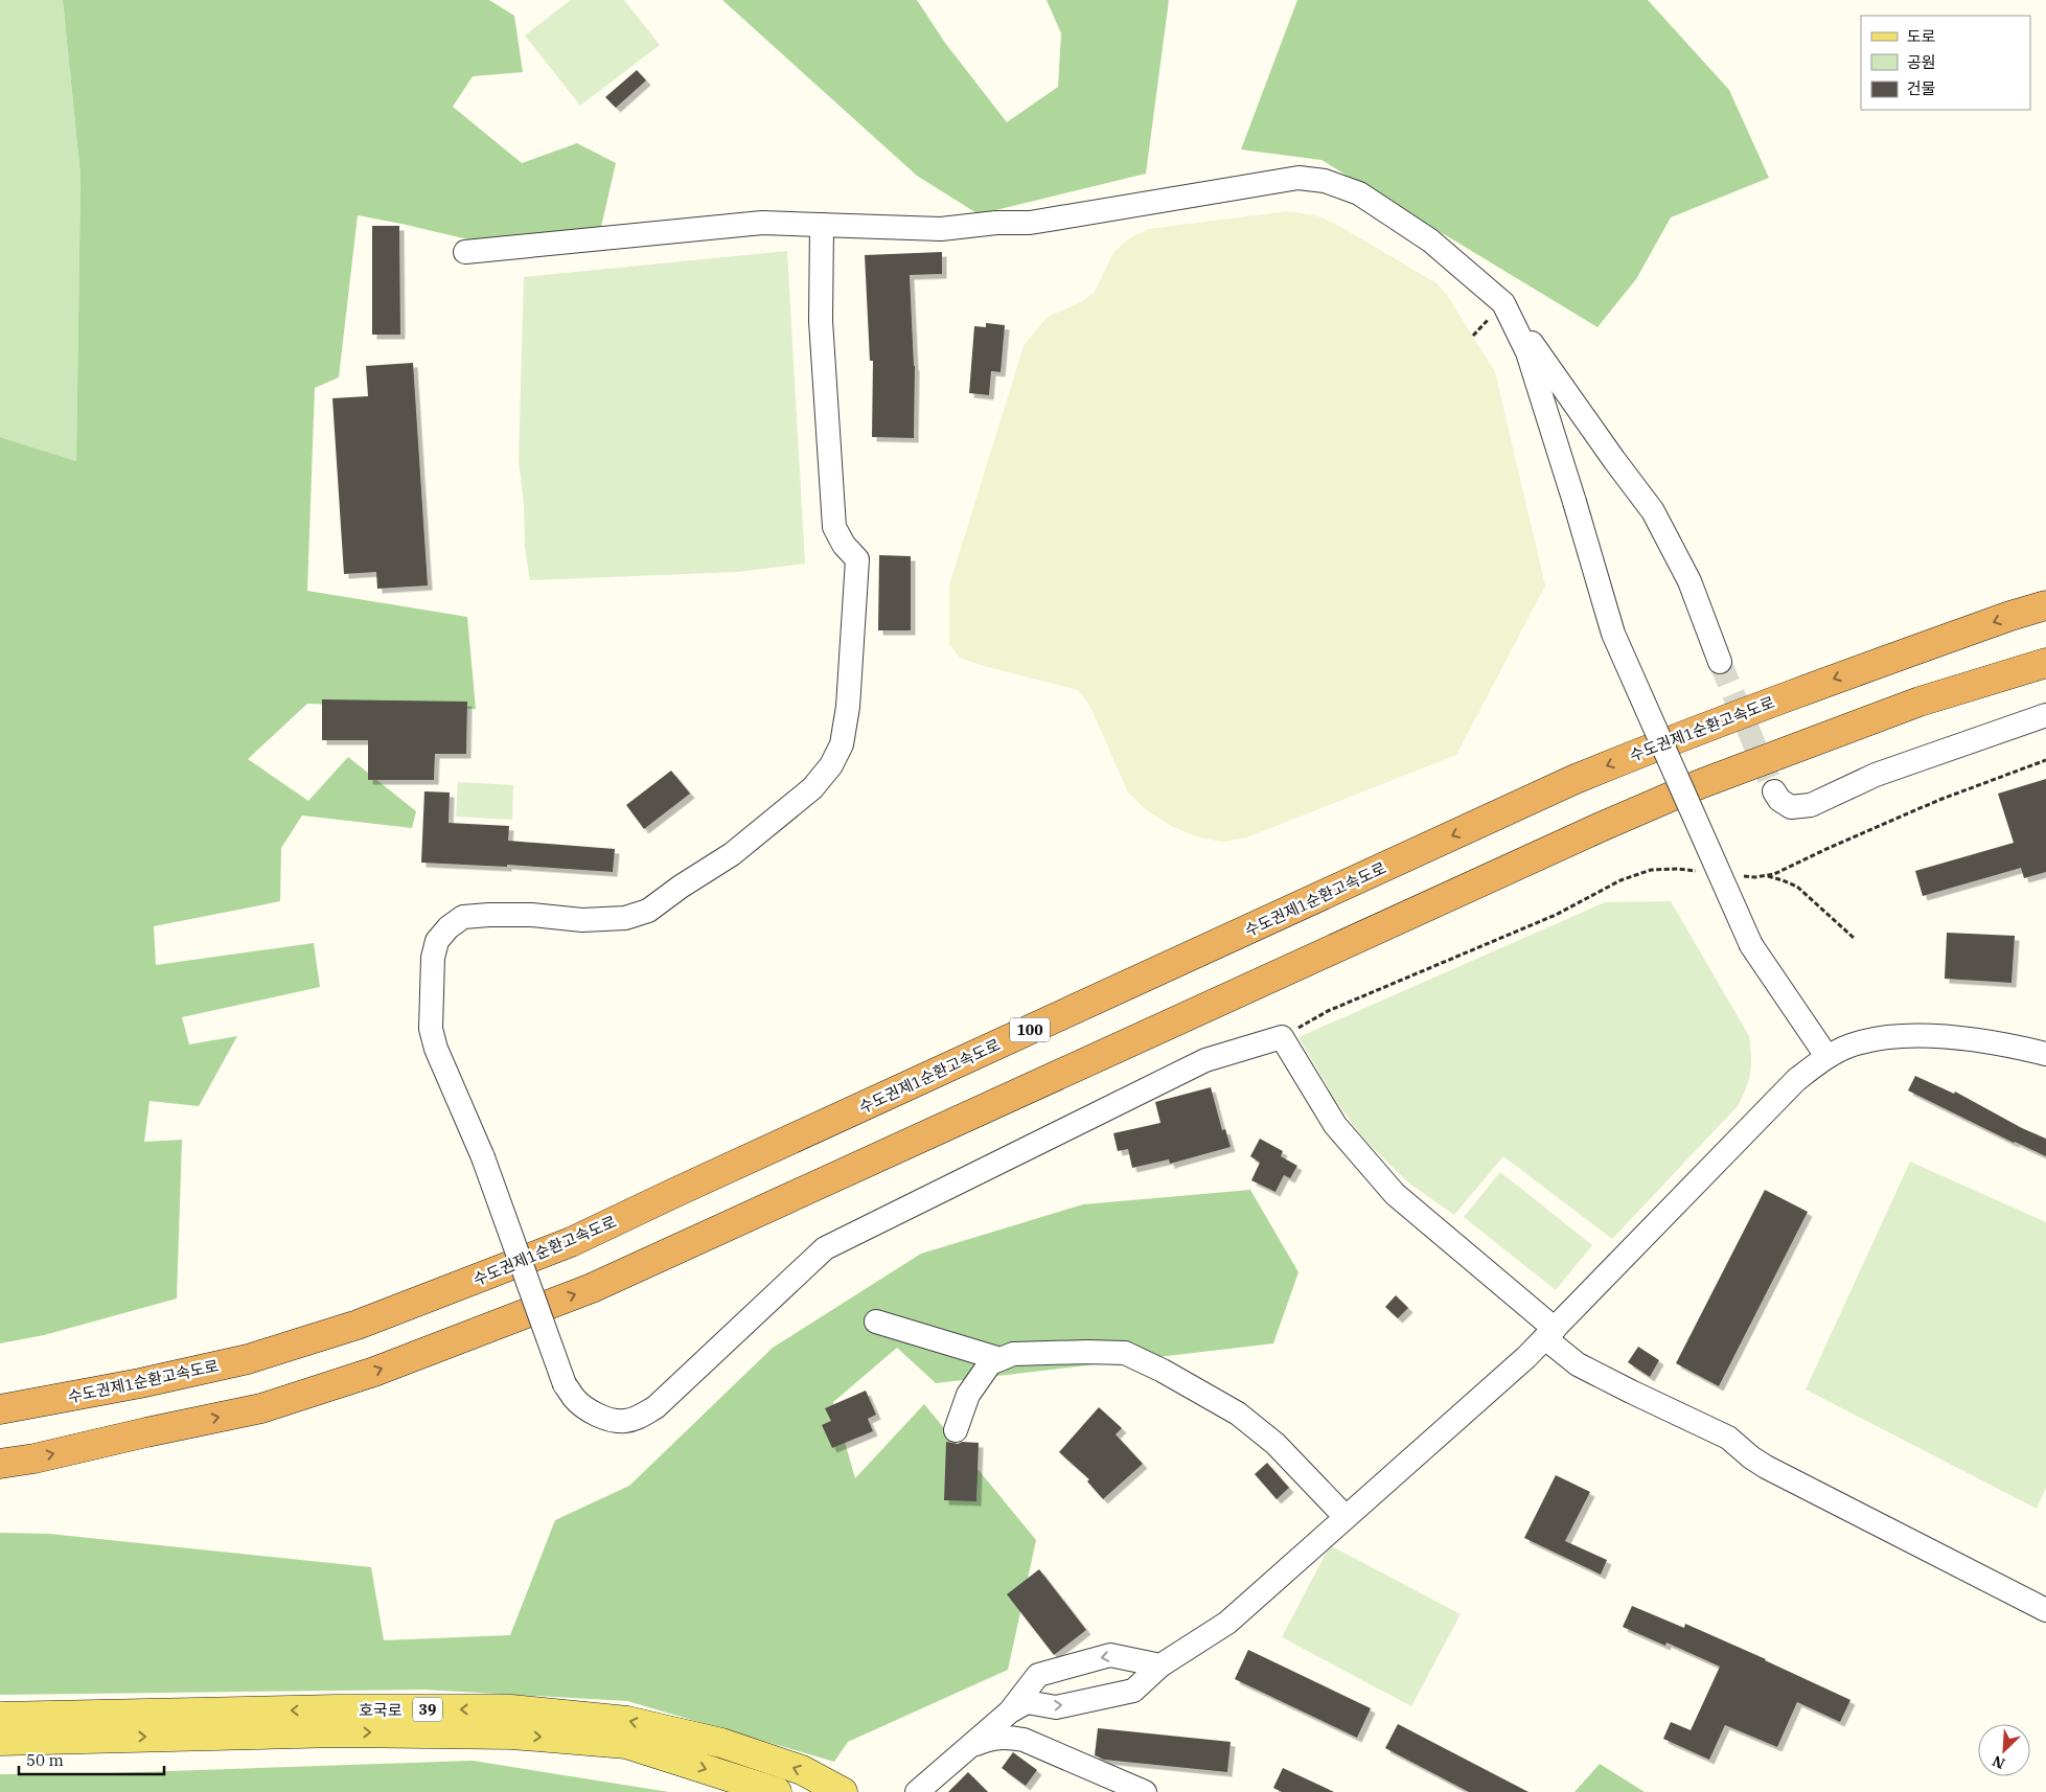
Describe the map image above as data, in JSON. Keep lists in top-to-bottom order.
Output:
{
  "streets": {
    "highway": ["수도권제1순환고속도로", "100"],
    "main road": ["호국로", "39"]
  },
  "legend": ["도로", "공원", "건물"],
  "scale_bar": "50 m",
  "north": "bottom left"
}
